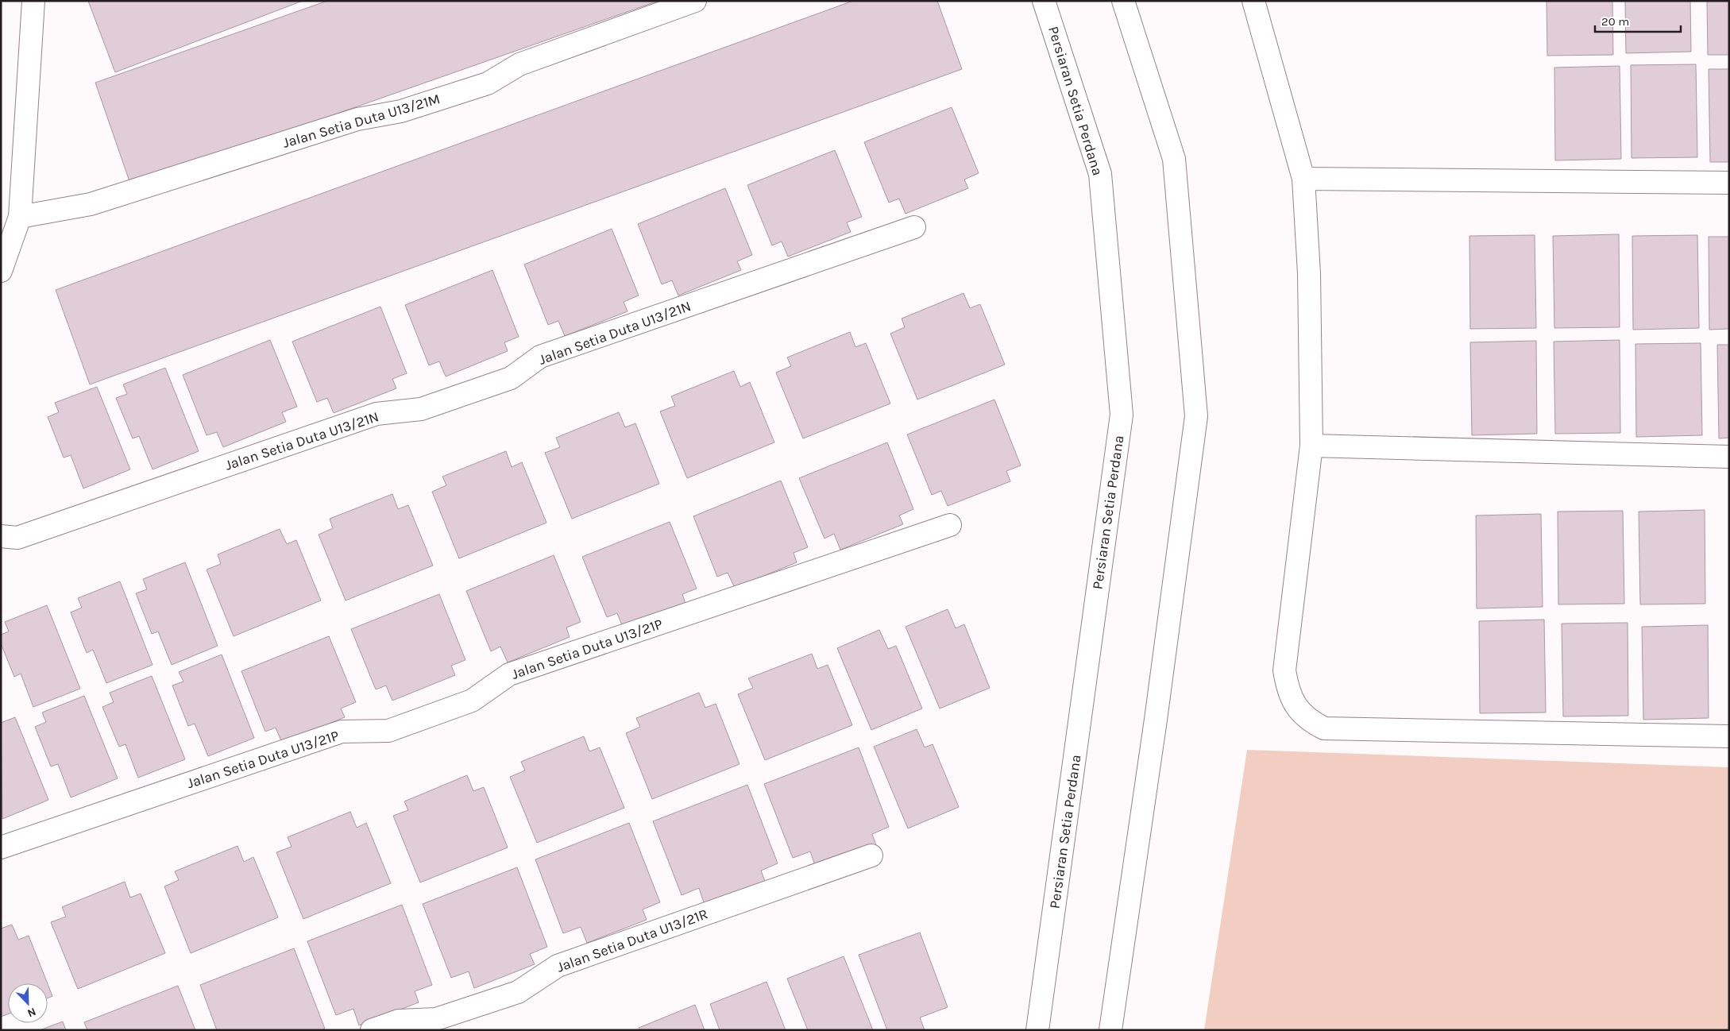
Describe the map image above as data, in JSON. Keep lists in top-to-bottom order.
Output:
{
  "streets": {
    "street": [
      "Persiaran Setia Perdana",
      "Jalan Setia Duta U13/21M",
      "Jalan Setia Duta U13/21N",
      "Jalan Setia Duta U13/21P",
      "Jalan Setia Duta U13/21R"
    ]
  },
  "scale_bar": "20 m",
  "north": "bottom right"
}
